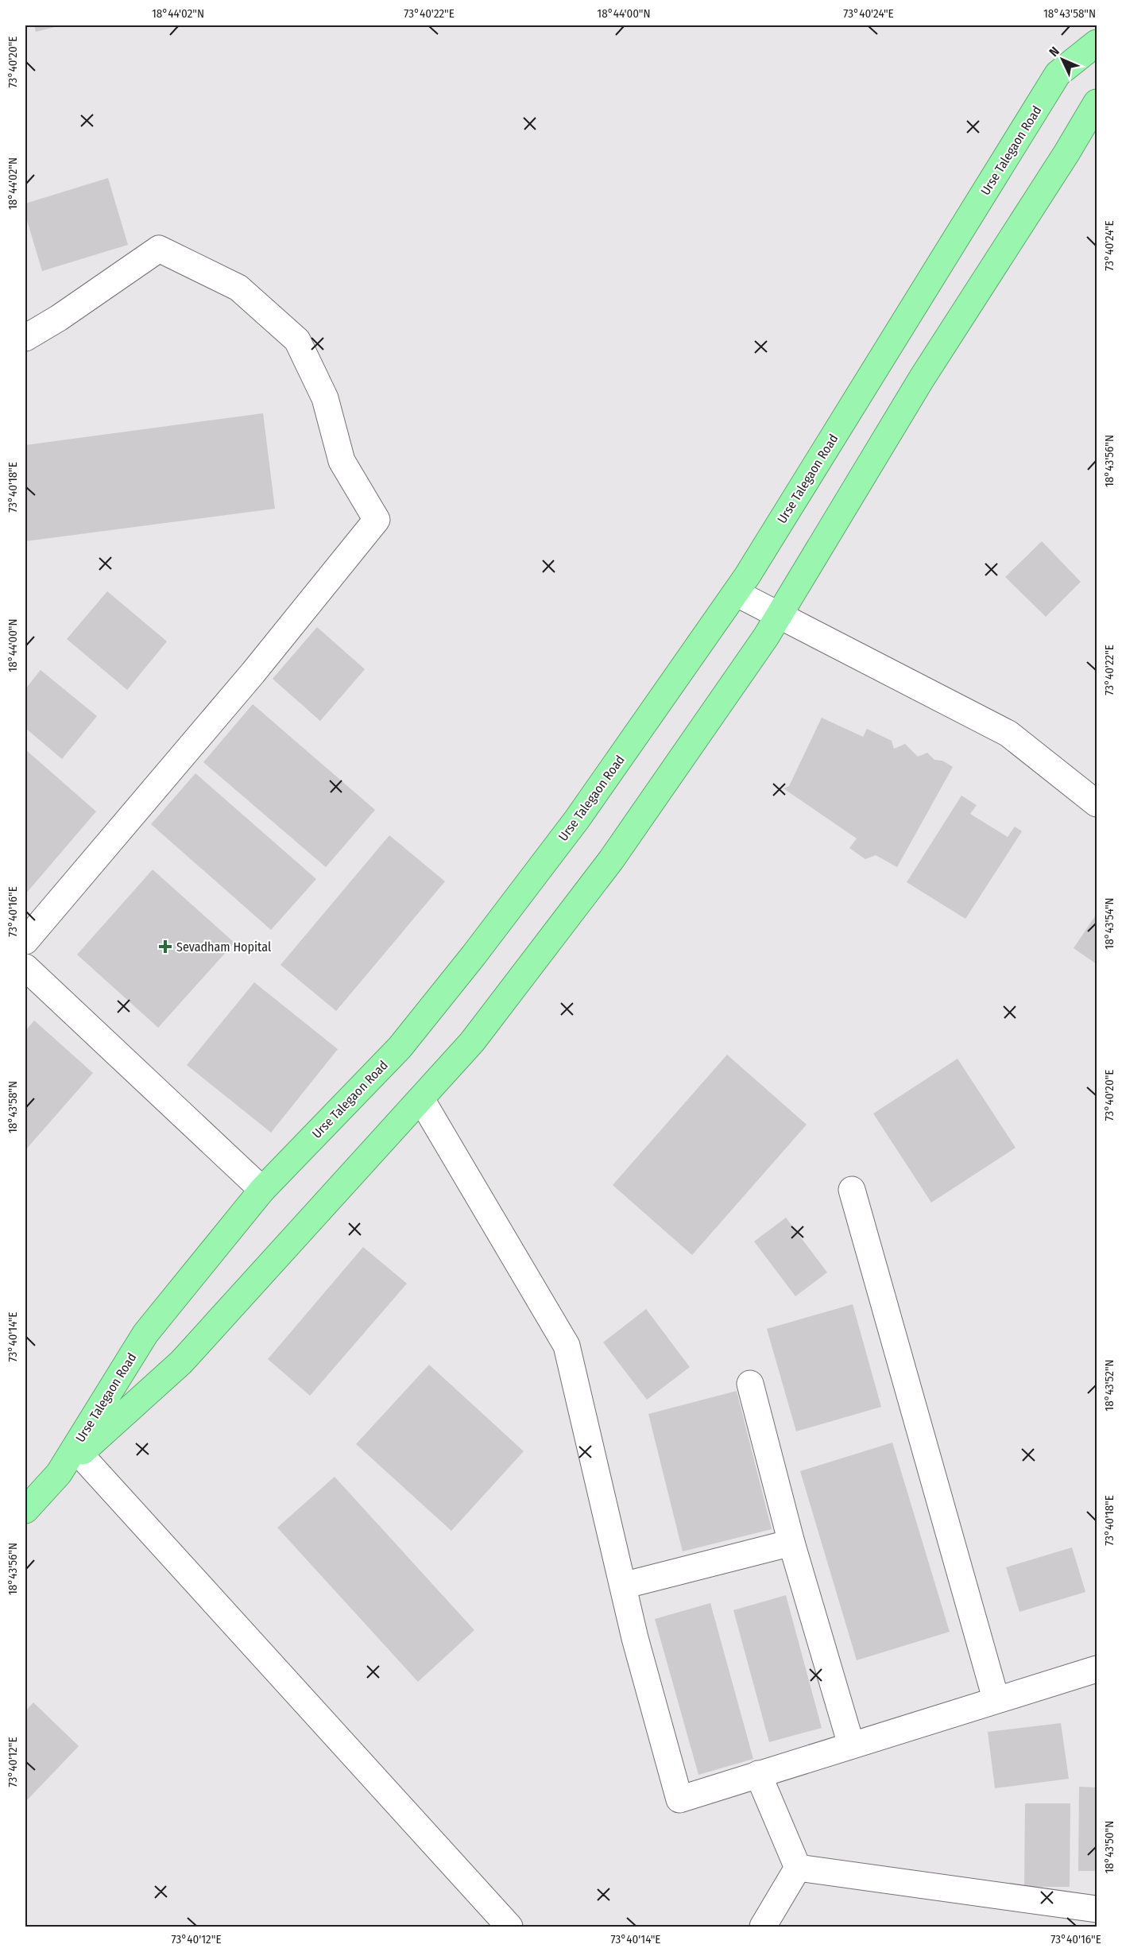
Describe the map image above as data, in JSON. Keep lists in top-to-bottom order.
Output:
{
  "streets": {
    "highway": ["Urse Talegaon Road"]
  },
  "places": {
    "health": ["Sevadham Hopital"]
  },
  "north": "top left",
  "coordinates": [
    "18°44'02\"N",
    "73°40'22\"E",
    "18°44'00\"N",
    "73°40'24\"E",
    "18°43'58\"N",
    "73°40'20\"E",
    "18°43'56\"N",
    "73°40'18\"E",
    "73°40'16\"E",
    "18°43'54\"N",
    "73°40'14\"E",
    "18°43'52\"N",
    "73°40'12\"E",
    "18°43'50\"N"
  ]
}
